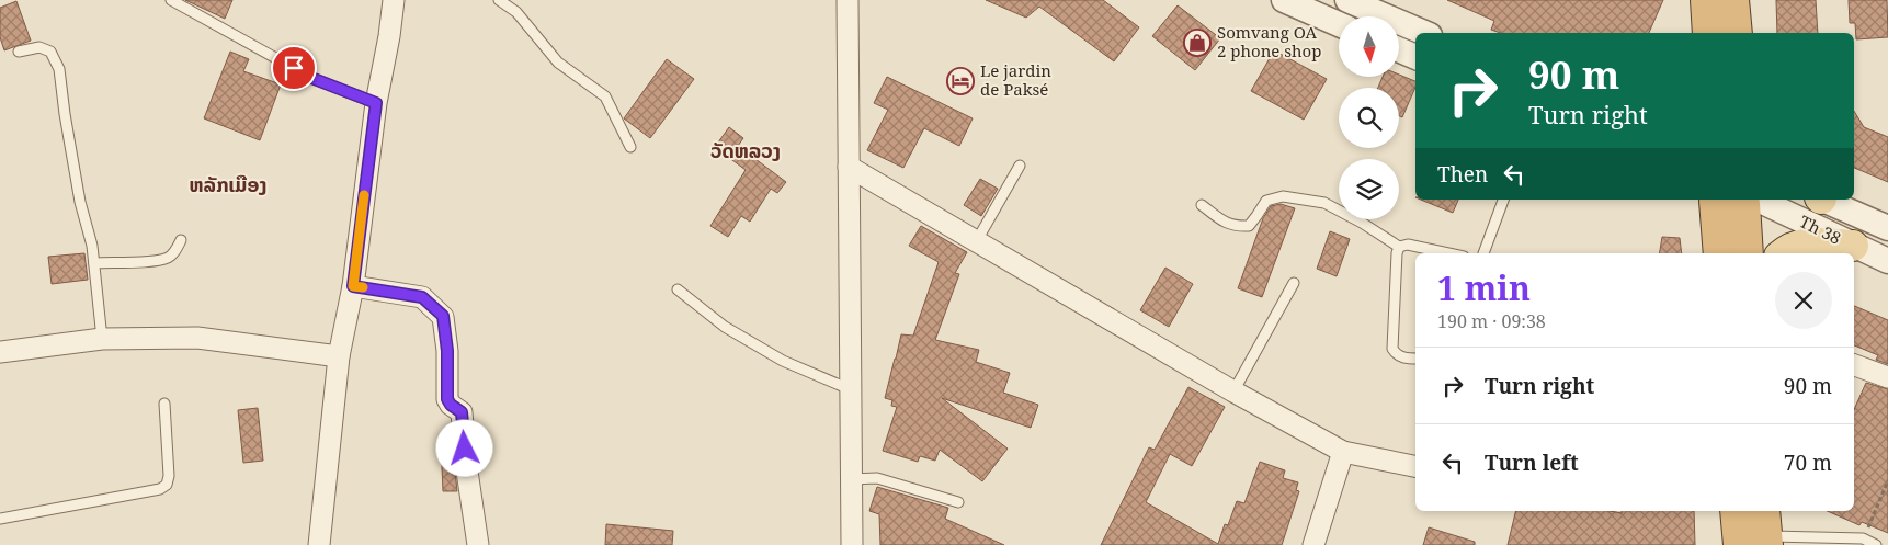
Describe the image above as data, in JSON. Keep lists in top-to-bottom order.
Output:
{
  "streets": {
    "street": ["Th 38"]
  },
  "districts": ["ວັດຫລວງ", "ຫລັກເມືອງ"],
  "places": {
    "shop": ["Somvang OA 2 phone shop"],
    "hotel": ["Le jardin de Paksé"]
  },
  "north": "bottom",
  "page": {
    "turn": ["90 m", "Turn right"],
    "then": "Then",
    "heading": ["1 min", "190 m · 09:38"],
    "list": [
      {
        "name": "Turn right",
        "value": "90 m"
      },
      {
        "name": "Turn left",
        "value": "70 m"
      }
    ]
  }
}
